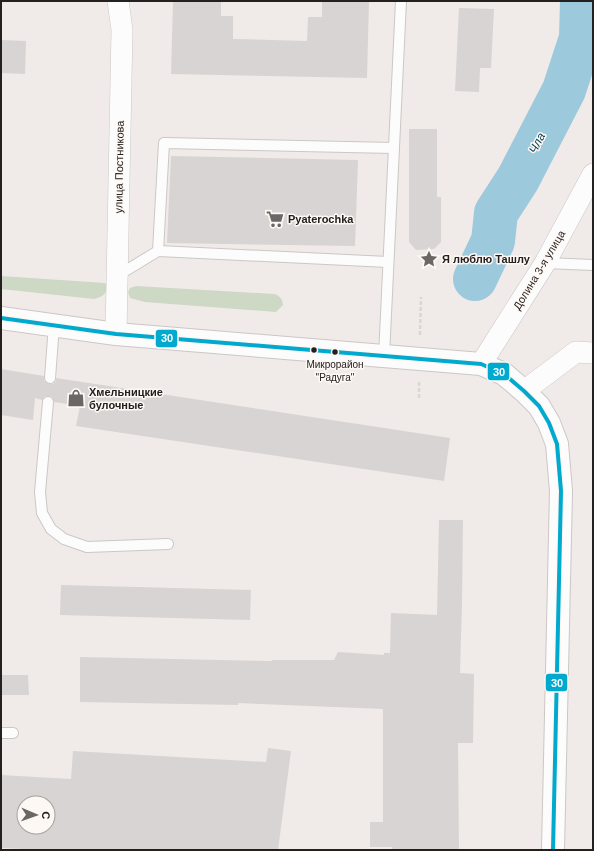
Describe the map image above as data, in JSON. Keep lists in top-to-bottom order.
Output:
{
  "streets": {
    "street": ["улица Постникова", "Долина 3-я улица"]
  },
  "water": ["Чла"],
  "places": {
    "supermarket": ["Pyaterochka"],
    "place": ["Я люблю Ташлу"],
    "other": ["Микрорайон \"Радуга\""],
    "shop": ["Хмельницкие булочные"]
  },
  "lines": ["transit line 30"],
  "north": "right"
}
